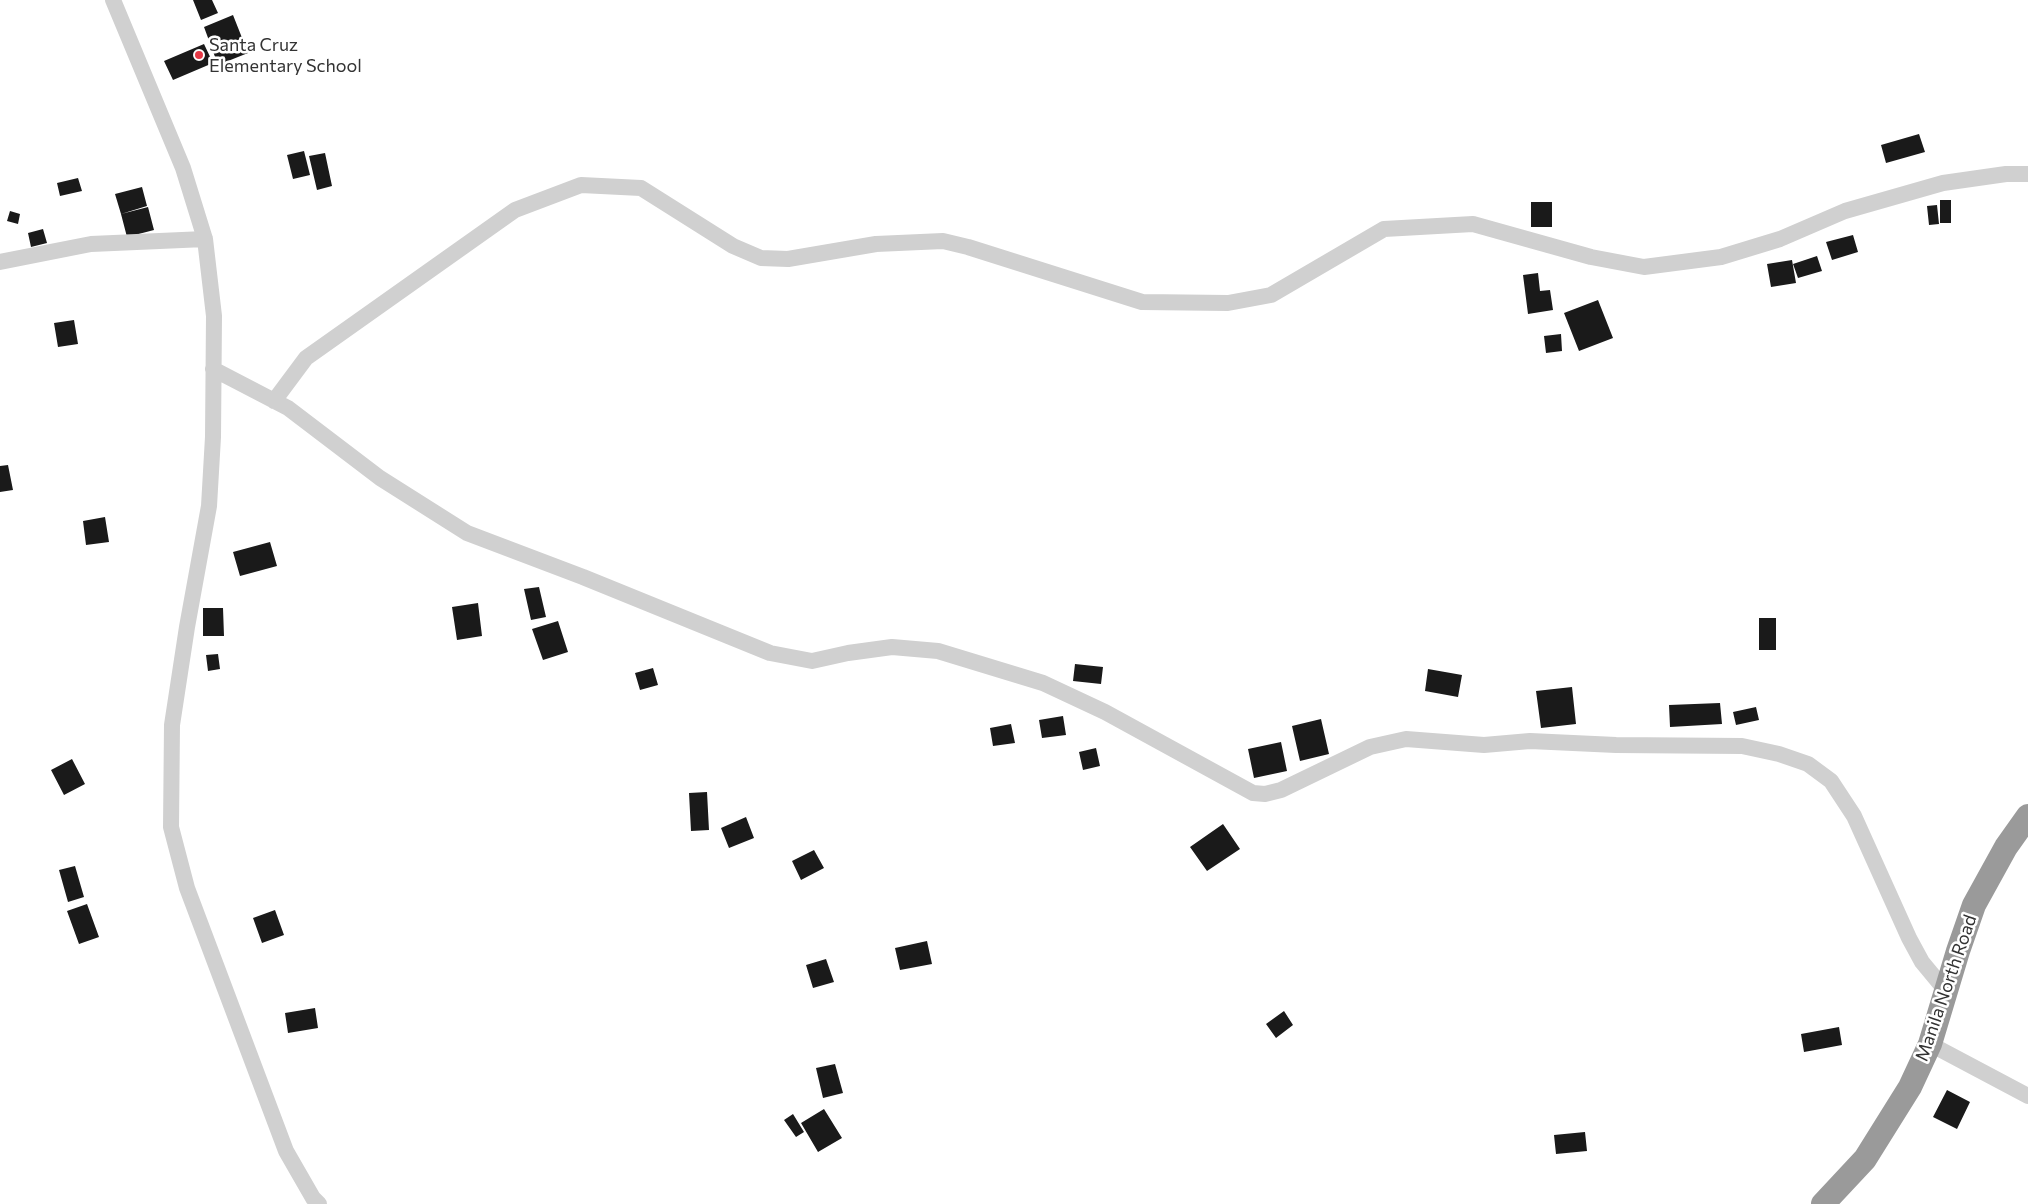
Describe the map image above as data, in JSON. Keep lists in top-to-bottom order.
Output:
{
  "streets": {
    "highway": ["Manila North Road"]
  },
  "places": ["Santa Cruz Elementary School"]
}
